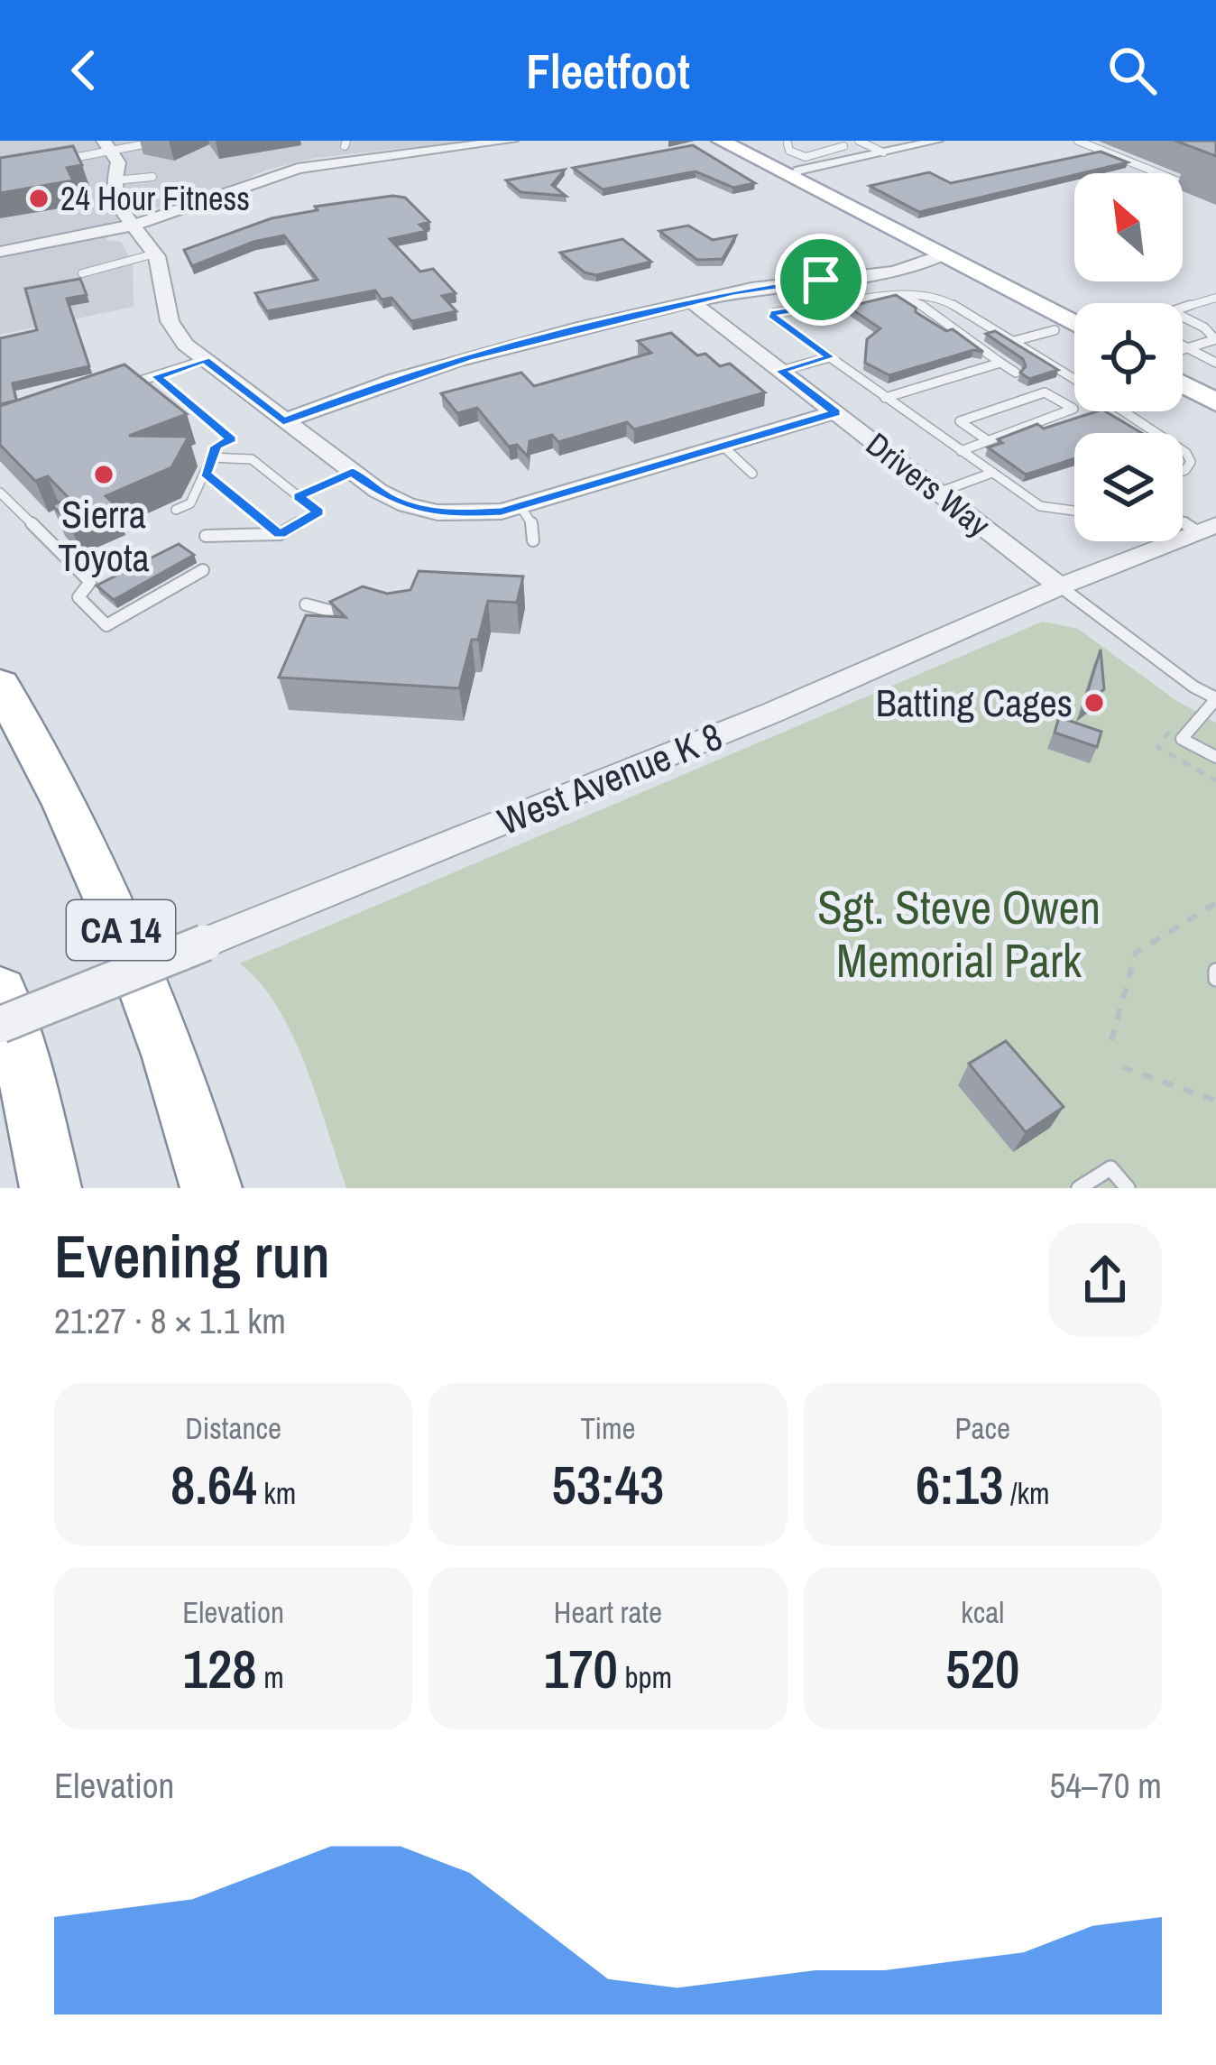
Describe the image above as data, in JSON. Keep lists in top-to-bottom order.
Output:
{
  "streets": {
    "highway": ["CA 14"],
    "street": ["Drivers Way", "West Avenue K 8"]
  },
  "crossings": [
    ["Drivers Way", "West Avenue K 8"]
  ],
  "parks": ["Sgt. Steve Owen Memorial Park"],
  "places": ["24 Hour Fitness", "Sierra Toyota", "Batting Cages"],
  "north": "top left",
  "page": {
    "header": "Fleetfoot",
    "heading": ["Evening run", "21:27 · 8 × 1.1 km"],
    "stats": [
      ["Distance", "8.64 km"],
      ["Time", "53:43"],
      ["Pace", "6:13 /km"],
      ["Elevation", "128 m"],
      ["Heart rate", "170 bpm"],
      ["kcal", "520"]
    ],
    "chart": ["Elevation", "54–70 m"]
  }
}
